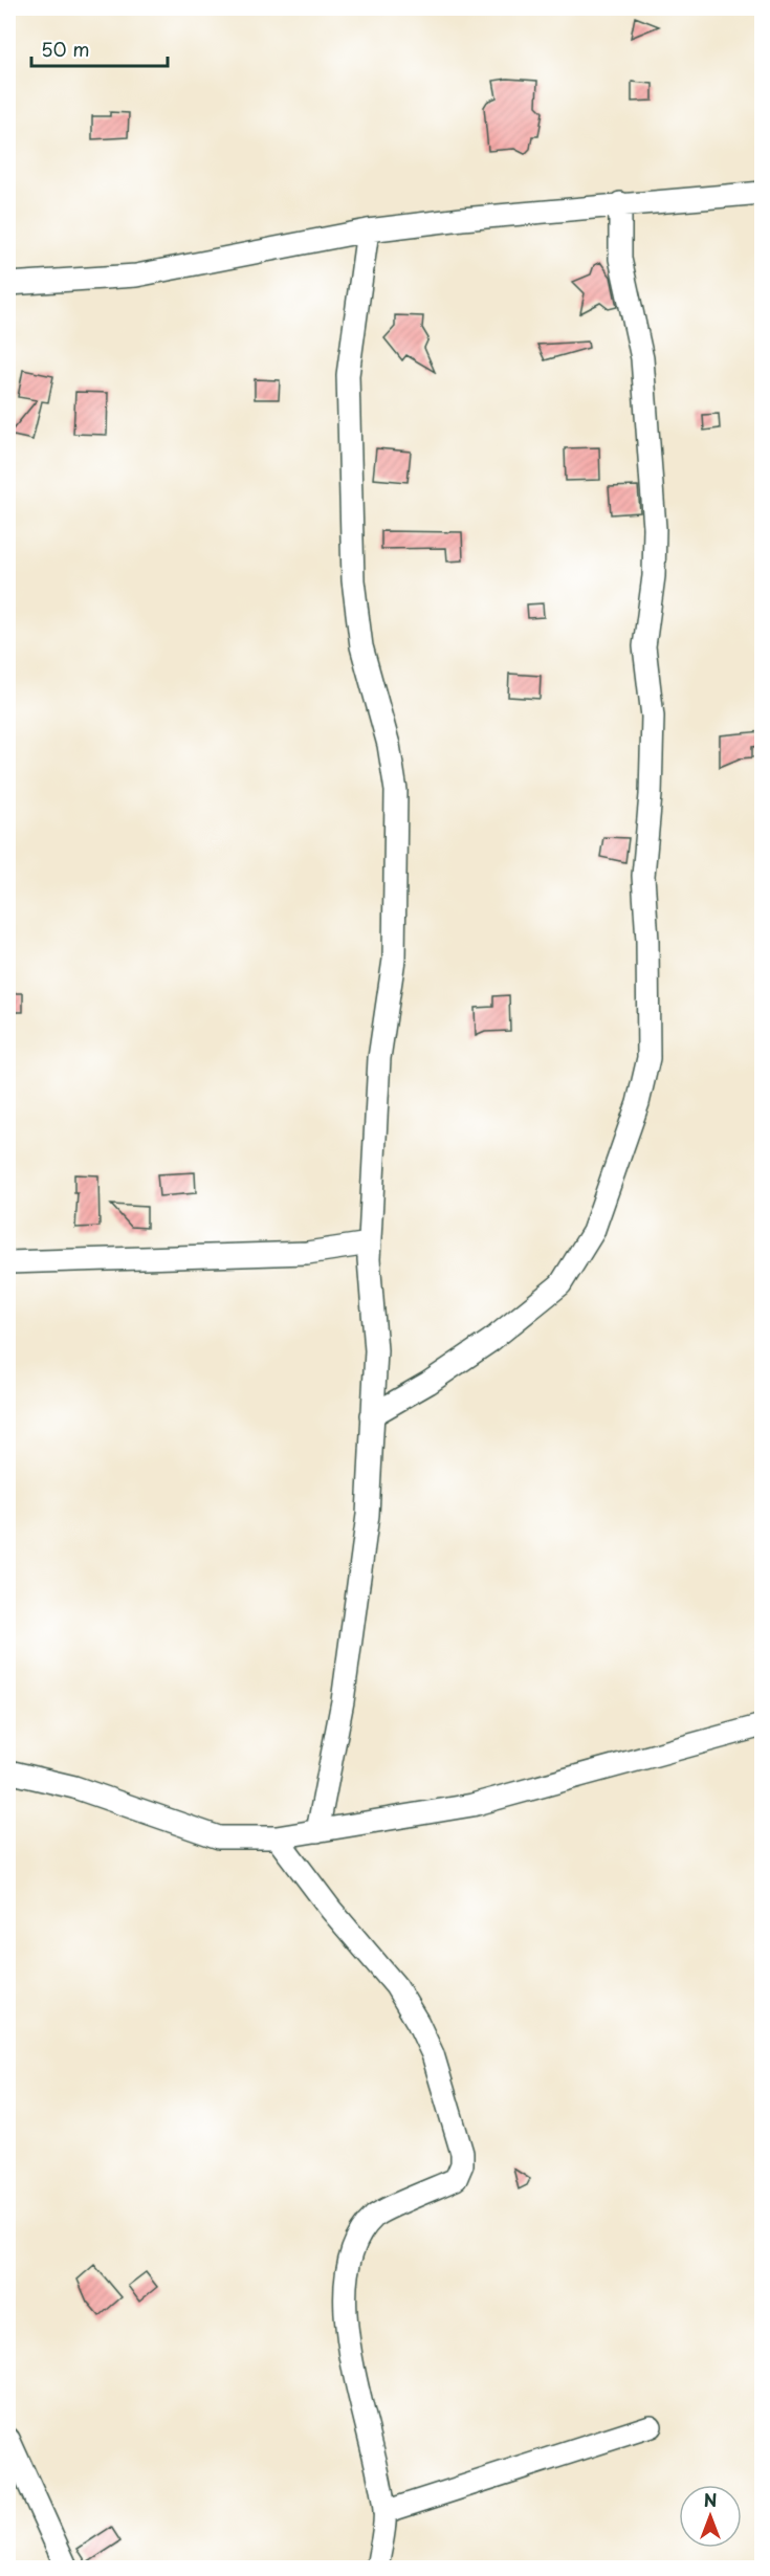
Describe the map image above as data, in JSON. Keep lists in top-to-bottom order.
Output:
{
  "scale_bar": "50 m",
  "north": "top"
}
